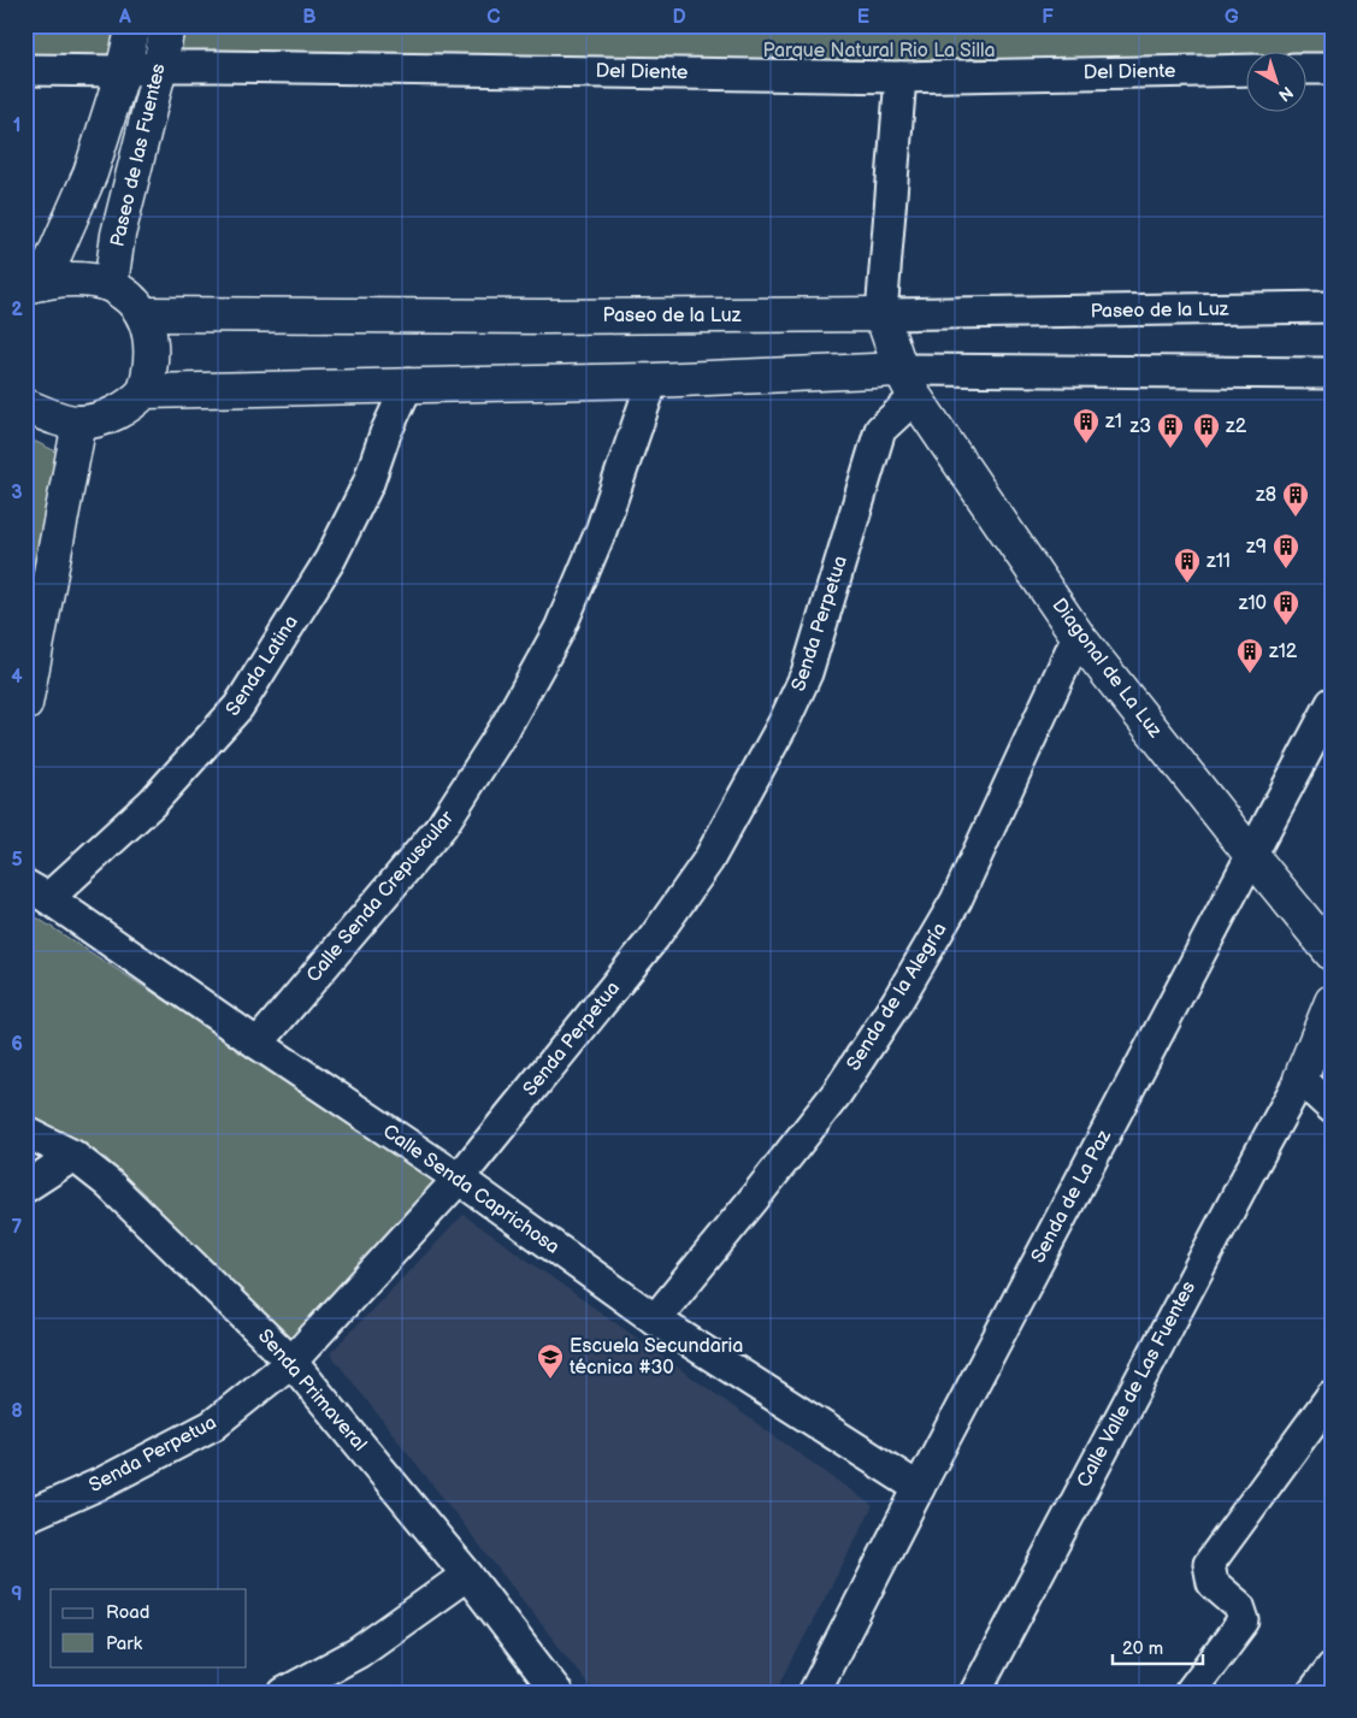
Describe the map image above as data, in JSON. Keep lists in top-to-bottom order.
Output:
{
  "streets": {
    "street": [
      "Del Diente",
      "Paseo de las Fuentes",
      "Paseo de la Luz",
      "Senda Perpetua",
      "Senda Latina",
      "Diagonal de La Luz",
      "Calle Senda Crepuscular",
      "Senda de la Alegría",
      "Calle Senda Caprichosa",
      "Senda de La Paz",
      "Calle Valle de Las Fuentes",
      "Senda Primaveral"
    ]
  },
  "crossings": [
    ["Del Diente", "Paseo de las Fuentes"],
    ["Senda Perpetua", "Diagonal de La Luz"],
    ["Senda Perpetua", "Calle Senda Caprichosa"],
    ["Senda Perpetua", "Senda Primaveral"],
    ["Senda Latina", "Calle Senda Caprichosa"],
    ["Diagonal de La Luz", "Senda de la Alegría"],
    ["Diagonal de La Luz", "Senda de La Paz"],
    ["Calle Senda Crepuscular", "Calle Senda Caprichosa"],
    ["Senda de la Alegría", "Calle Senda Caprichosa"],
    ["Calle Senda Caprichosa", "Senda de La Paz"]
  ],
  "parks": ["Parque Natural Rio La Silla"],
  "places": {
    "building": [
      "z1",
      "z3",
      "z2",
      "z8",
      "z9",
      "z11",
      "z10",
      "z12"
    ],
    "school or university": ["Escuela Secundaria técnica #30"]
  },
  "legend": ["Road", "Park"],
  "scale_bar": "20 m",
  "north": "bottom right",
  "grid": {
    "columns": [
      "A",
      "B",
      "C",
      "D",
      "E",
      "F",
      "G"
    ],
    "rows": [
      "1",
      "2",
      "3",
      "4",
      "5",
      "6",
      "7",
      "8",
      "9"
    ]
  }
}
